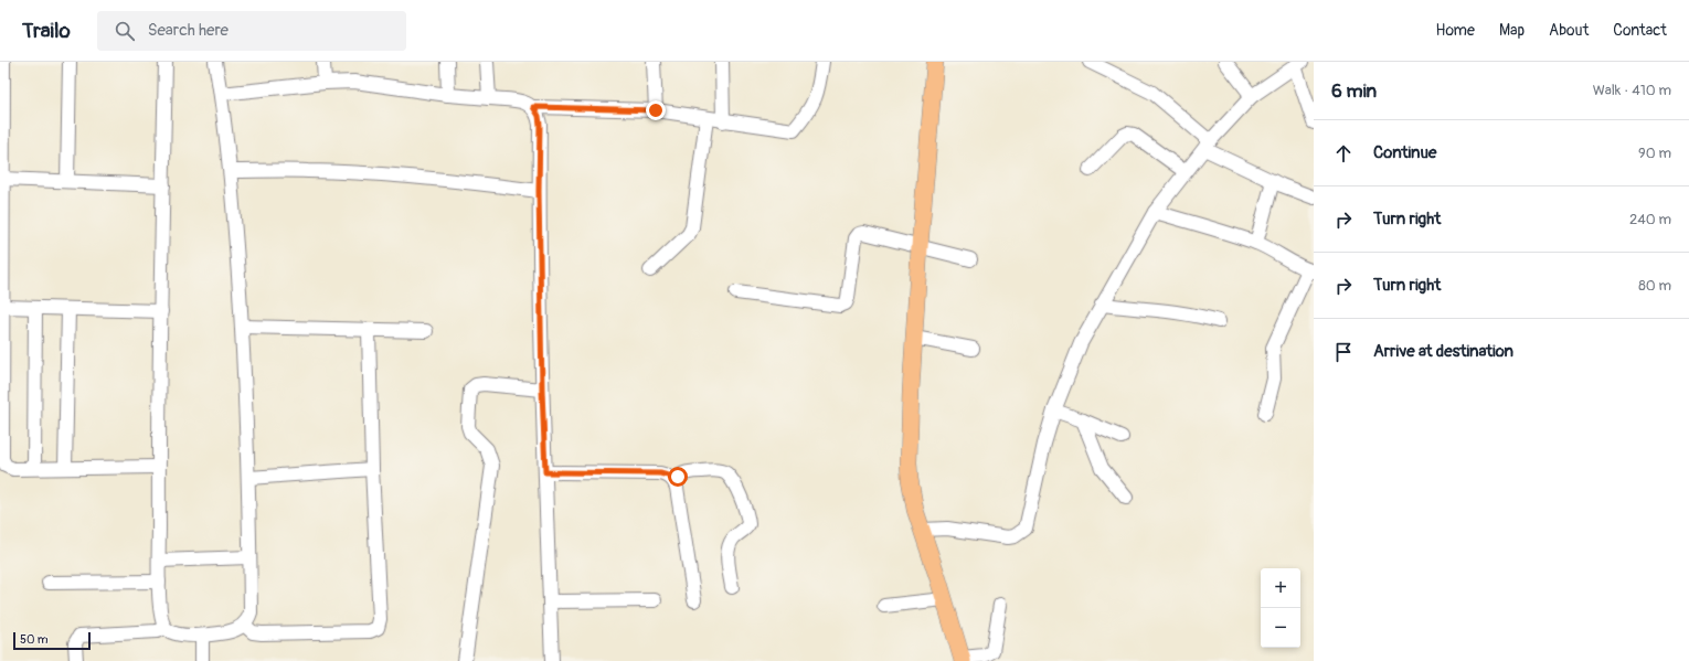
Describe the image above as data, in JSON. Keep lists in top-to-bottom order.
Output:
{
  "scale_bar": "50 m",
  "page": {
    "header": "Trailo",
    "search": "Search here",
    "nav": [
      "Home",
      "Map",
      "About",
      "Contact"
    ],
    "heading": ["6 min", "Walk · 410 m"],
    "list": [
      ["Continue", "90 m"],
      ["Turn right", "240 m"],
      ["Turn right", "80 m"],
      "Arrive at destination"
    ],
    "map_buttons": ["+", "−"],
    "scale": "50 m"
  }
}
